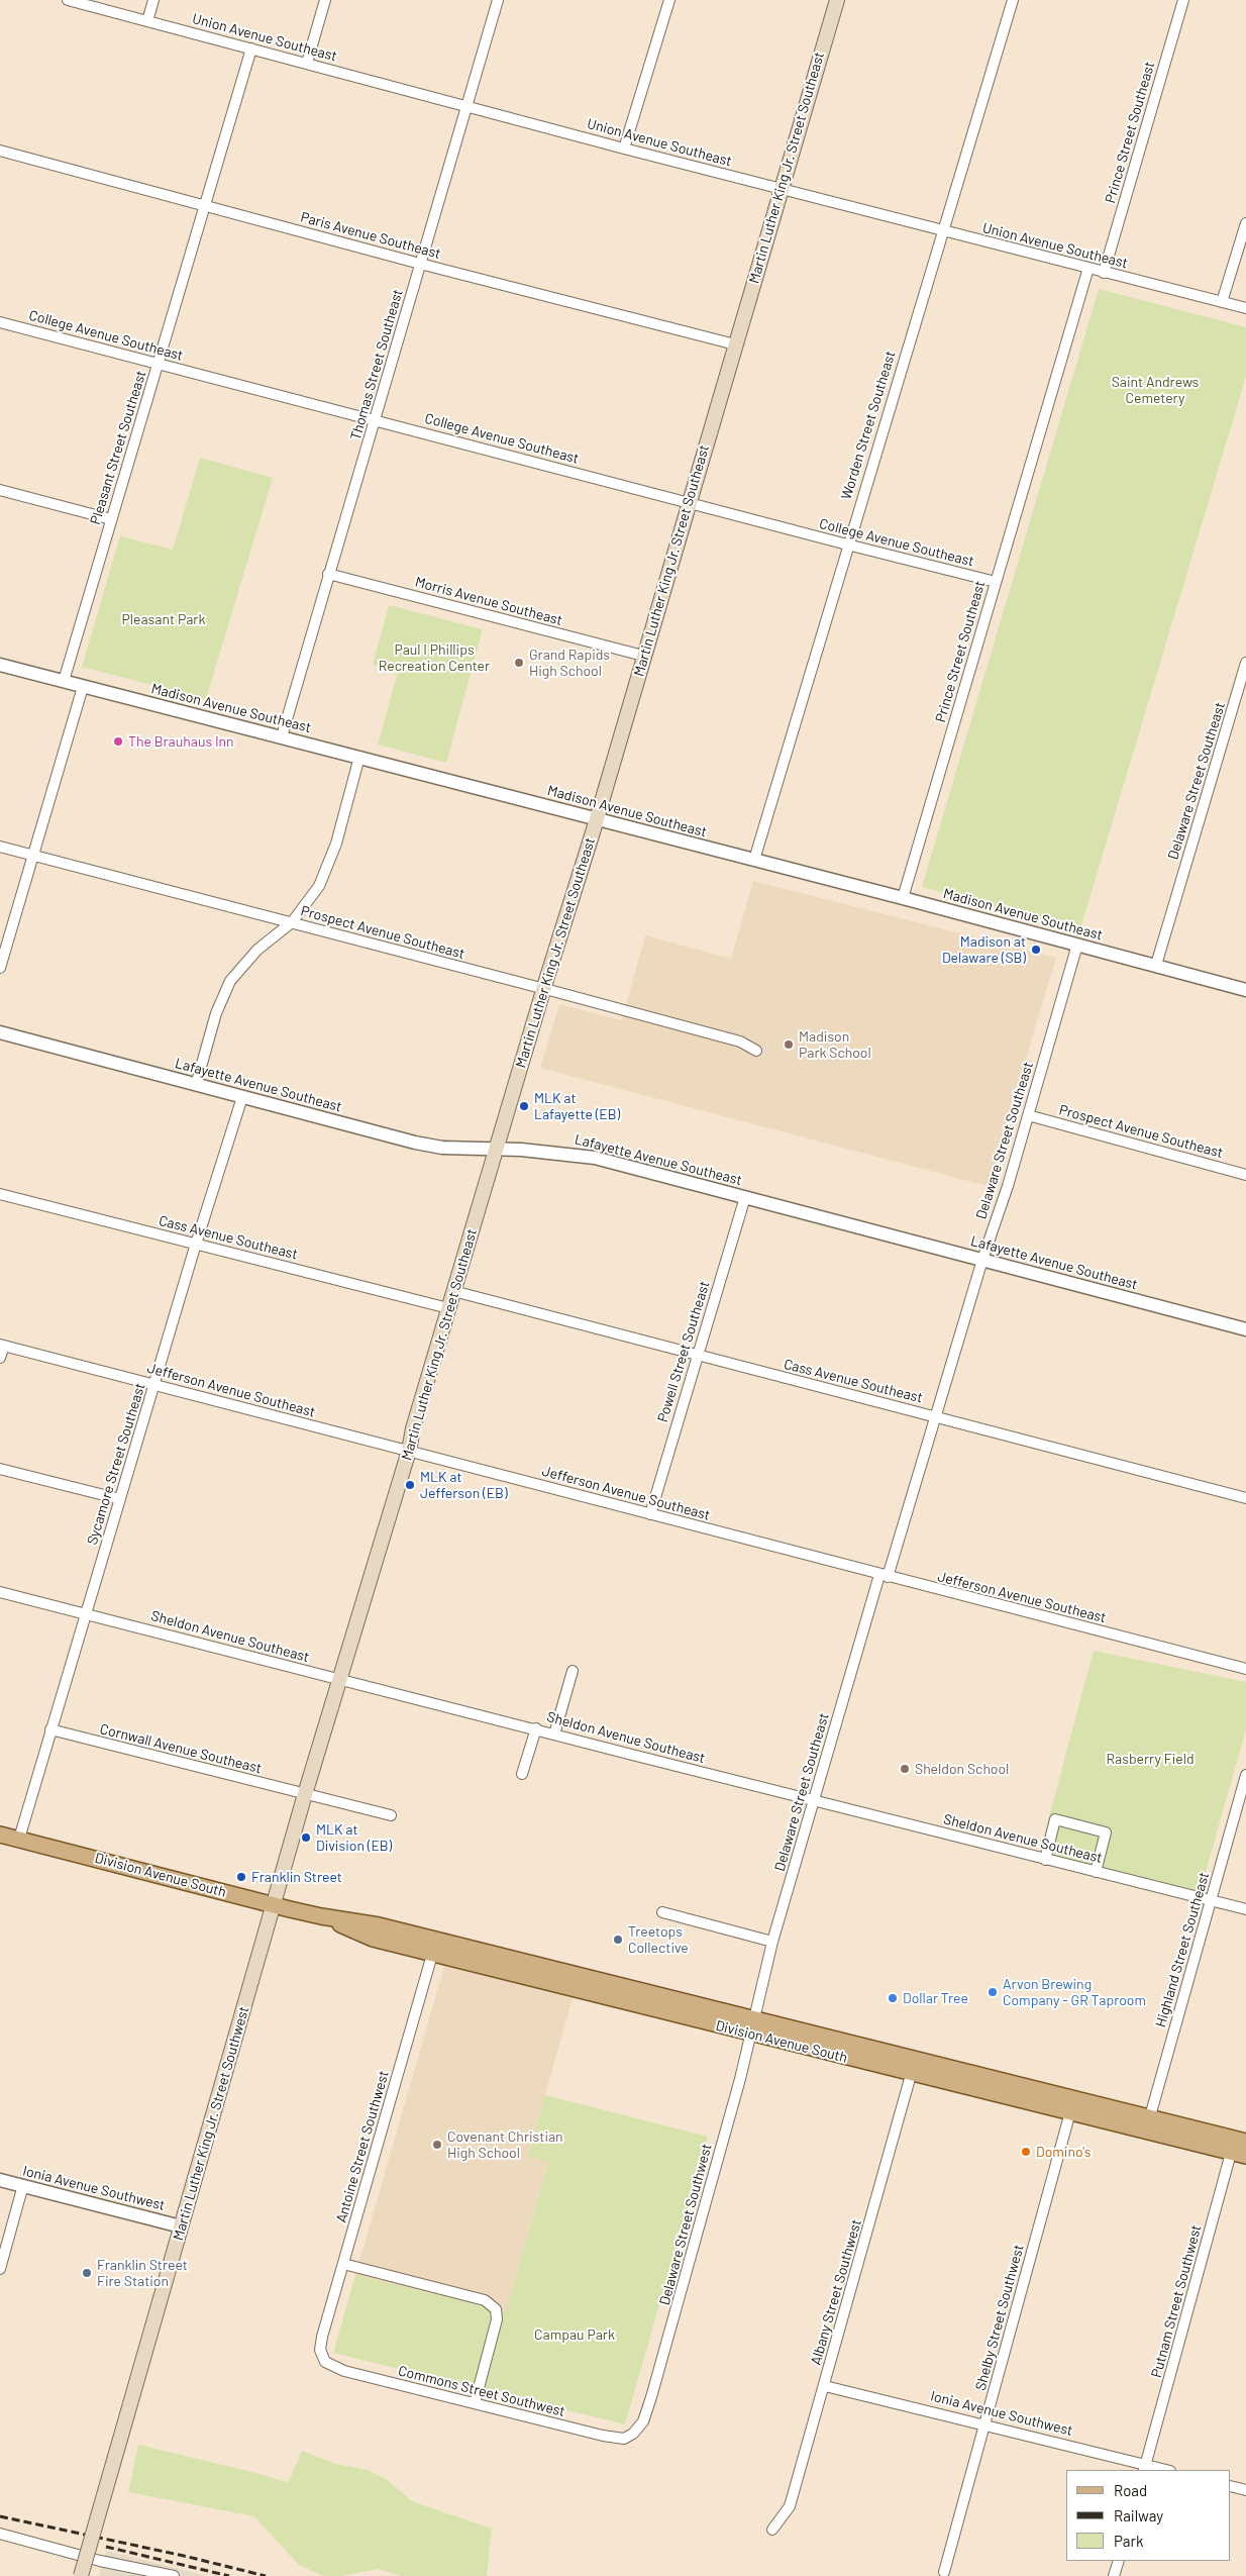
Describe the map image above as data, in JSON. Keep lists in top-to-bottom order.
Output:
{
  "streets": {
    "main road": ["Martin Luther King Jr. Street Southeast", "Division Avenue South", "Martin Luther King Jr. Street Southwest"],
    "street": [
      "Union Avenue Southeast",
      "Prince Street Southeast",
      "Paris Avenue Southeast",
      "College Avenue Southeast",
      "Thomas Street Southeast",
      "Worden Street Southeast",
      "Pleasant Street Southeast",
      "Morris Avenue Southeast",
      "Madison Avenue Southeast",
      "Delaware Street Southeast",
      "Prospect Avenue Southeast",
      "Lafayette Avenue Southeast",
      "Cass Avenue Southeast",
      "Powell Street Southeast",
      "Jefferson Avenue Southeast",
      "Sycamore Street Southeast",
      "Sheldon Avenue Southeast",
      "Cornwall Avenue Southeast",
      "Highland Street Southeast",
      "Antoine Street Southwest",
      "Ionia Avenue Southwest",
      "Delaware Street Southwest",
      "Albany Street Southwest",
      "Putnam Street Southwest",
      "Shelby Street Southwest",
      "Commons Street Southwest"
    ]
  },
  "crossings": [
    ["Union Avenue Southeast", "Prince Street Southeast"],
    ["Union Avenue Southeast", "Martin Luther King Jr. Street Southeast"],
    ["Union Avenue Southeast", "Thomas Street Southeast"],
    ["Union Avenue Southeast", "Worden Street Southeast"],
    ["Union Avenue Southeast", "Pleasant Street Southeast"],
    ["Prince Street Southeast", "College Avenue Southeast"],
    ["Prince Street Southeast", "Madison Avenue Southeast"],
    ["Martin Luther King Jr. Street Southeast", "Paris Avenue Southeast"],
    ["Martin Luther King Jr. Street Southeast", "College Avenue Southeast"],
    ["Martin Luther King Jr. Street Southeast", "Morris Avenue Southeast"],
    ["Martin Luther King Jr. Street Southeast", "Madison Avenue Southeast"],
    ["Martin Luther King Jr. Street Southeast", "Prospect Avenue Southeast"],
    ["Martin Luther King Jr. Street Southeast", "Lafayette Avenue Southeast"],
    ["Martin Luther King Jr. Street Southeast", "Cass Avenue Southeast"],
    ["Martin Luther King Jr. Street Southeast", "Jefferson Avenue Southeast"],
    ["Martin Luther King Jr. Street Southeast", "Sheldon Avenue Southeast"],
    ["Martin Luther King Jr. Street Southeast", "Cornwall Avenue Southeast"],
    ["Martin Luther King Jr. Street Southeast", "Division Avenue South"],
    ["Martin Luther King Jr. Street Southeast", "Martin Luther King Jr. Street Southwest"],
    ["Paris Avenue Southeast", "Thomas Street Southeast"],
    ["Paris Avenue Southeast", "Pleasant Street Southeast"],
    ["College Avenue Southeast", "Thomas Street Southeast"],
    ["College Avenue Southeast", "Worden Street Southeast"],
    ["College Avenue Southeast", "Pleasant Street Southeast"],
    ["Thomas Street Southeast", "Morris Avenue Southeast"],
    ["Thomas Street Southeast", "Madison Avenue Southeast"],
    ["Worden Street Southeast", "Madison Avenue Southeast"],
    ["Pleasant Street Southeast", "Madison Avenue Southeast"],
    ["Madison Avenue Southeast", "Delaware Street Southeast"],
    ["Delaware Street Southeast", "Prospect Avenue Southeast"],
    ["Delaware Street Southeast", "Lafayette Avenue Southeast"],
    ["Delaware Street Southeast", "Cass Avenue Southeast"],
    ["Delaware Street Southeast", "Jefferson Avenue Southeast"],
    ["Delaware Street Southeast", "Sheldon Avenue Southeast"],
    ["Delaware Street Southeast", "Division Avenue South"],
    ["Delaware Street Southeast", "Delaware Street Southwest"],
    ["Lafayette Avenue Southeast", "Powell Street Southeast"],
    ["Lafayette Avenue Southeast", "Sycamore Street Southeast"],
    ["Cass Avenue Southeast", "Powell Street Southeast"],
    ["Cass Avenue Southeast", "Sycamore Street Southeast"],
    ["Powell Street Southeast", "Jefferson Avenue Southeast"],
    ["Jefferson Avenue Southeast", "Sycamore Street Southeast"],
    ["Sycamore Street Southeast", "Sheldon Avenue Southeast"],
    ["Sycamore Street Southeast", "Cornwall Avenue Southeast"],
    ["Sycamore Street Southeast", "Division Avenue South"],
    ["Sheldon Avenue Southeast", "Highland Street Southeast"],
    ["Division Avenue South", "Highland Street Southeast"],
    ["Division Avenue South", "Martin Luther King Jr. Street Southwest"],
    ["Division Avenue South", "Antoine Street Southwest"],
    ["Division Avenue South", "Delaware Street Southwest"],
    ["Division Avenue South", "Albany Street Southwest"],
    ["Division Avenue South", "Putnam Street Southwest"],
    ["Division Avenue South", "Shelby Street Southwest"],
    ["Martin Luther King Jr. Street Southwest", "Ionia Avenue Southwest"],
    ["Antoine Street Southwest", "Commons Street Southwest"],
    ["Ionia Avenue Southwest", "Albany Street Southwest"],
    ["Ionia Avenue Southwest", "Putnam Street Southwest"],
    ["Ionia Avenue Southwest", "Shelby Street Southwest"],
    ["Delaware Street Southwest", "Commons Street Southwest"]
  ],
  "parks": [
    "Saint Andrews Cemetery",
    "Pleasant Park",
    "Paul I Phillips Recreation Center",
    "Rasberry Field",
    "Campau Park"
  ],
  "places": [
    "Grand Rapids High School",
    "The Brauhaus Inn",
    "Madison at Delaware (SB)",
    "Madison Park School",
    "MLK at Lafayette (EB)",
    "MLK at Jefferson (EB)",
    "Sheldon School",
    "MLK at Division (EB)",
    "Franklin Street",
    "Treetops Collective",
    "Arvon Brewing Company - GR Taproom",
    "Dollar Tree",
    "Covenant Christian High School",
    "Domino's",
    "Franklin Street Fire Station"
  ],
  "legend": ["Road", "Railway", "Park"]
}
